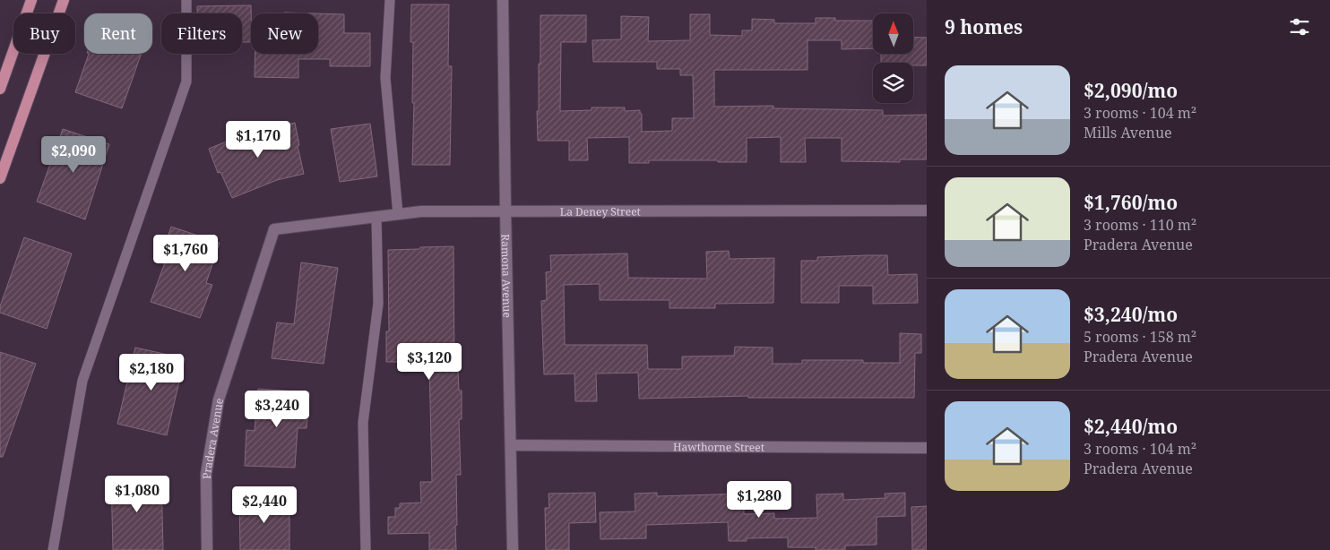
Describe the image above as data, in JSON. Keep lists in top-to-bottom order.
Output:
{
  "streets": {
    "street": [
      "La Deney Street",
      "Ramona Avenue",
      "Pradera Avenue",
      "Hawthorne Street"
    ]
  },
  "crossings": [
    ["La Deney Street", "Ramona Avenue"],
    ["La Deney Street", "Pradera Avenue"],
    ["Ramona Avenue", "Hawthorne Street"]
  ],
  "north": "top",
  "page": {
    "heading": "9 homes",
    "chip": [
      "Buy",
      "Rent",
      "Filters",
      "New"
    ],
    "list": [
      {
        "name": "$2,090/mo",
        "note": "3 rooms · 104 m² · Mills Avenue"
      },
      {
        "name": "$1,760/mo",
        "note": "3 rooms · 110 m² · Pradera Avenue"
      },
      {
        "name": "$3,240/mo",
        "note": "5 rooms · 158 m² · Pradera Avenue"
      },
      {
        "name": "$2,440/mo",
        "note": "3 rooms · 104 m² · Pradera Avenue"
      }
    ],
    "price": [
      "$1,170",
      "$2,090",
      "$1,760",
      "$3,120",
      "$2,180",
      "$3,240",
      "$1,080",
      "$1,280",
      "$2,440"
    ]
  }
}
